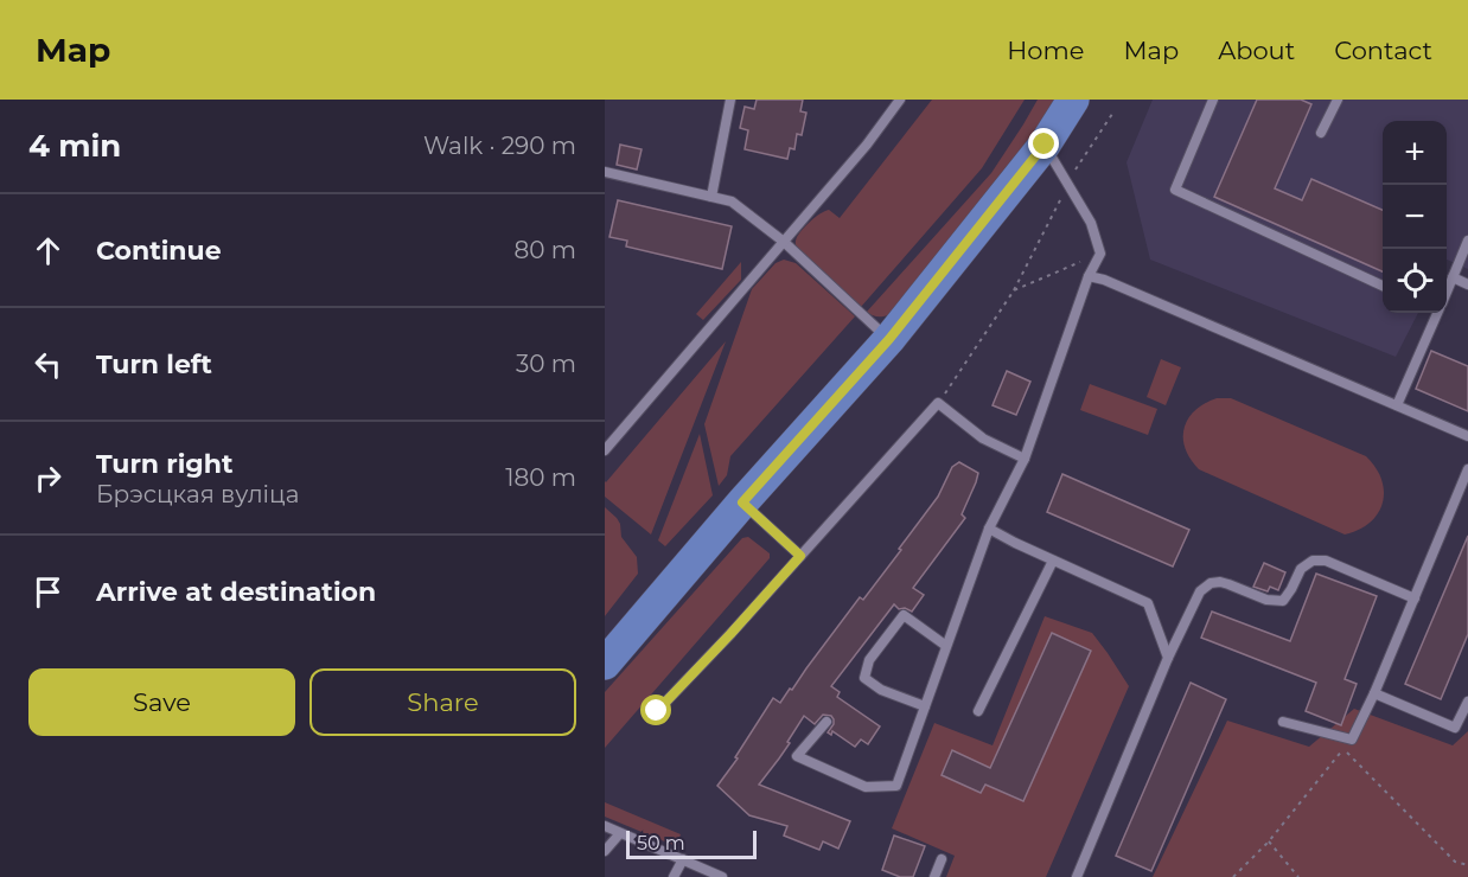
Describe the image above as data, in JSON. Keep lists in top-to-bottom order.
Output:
{
  "scale_bar": "50 m",
  "page": {
    "header": "Map",
    "nav": [
      "Home",
      "Map",
      "About",
      "Contact"
    ],
    "heading": ["4 min", "Walk · 290 m"],
    "map_buttons": ["+", "−"],
    "list": [
      ["Continue", "80 m"],
      ["Turn left", "30 m"],
      ["Turn right", "Брэсцкая вуліца", "180 m"],
      "Arrive at destination"
    ],
    "buttons": ["Save", "Share"],
    "scale": "50 m"
  }
}
